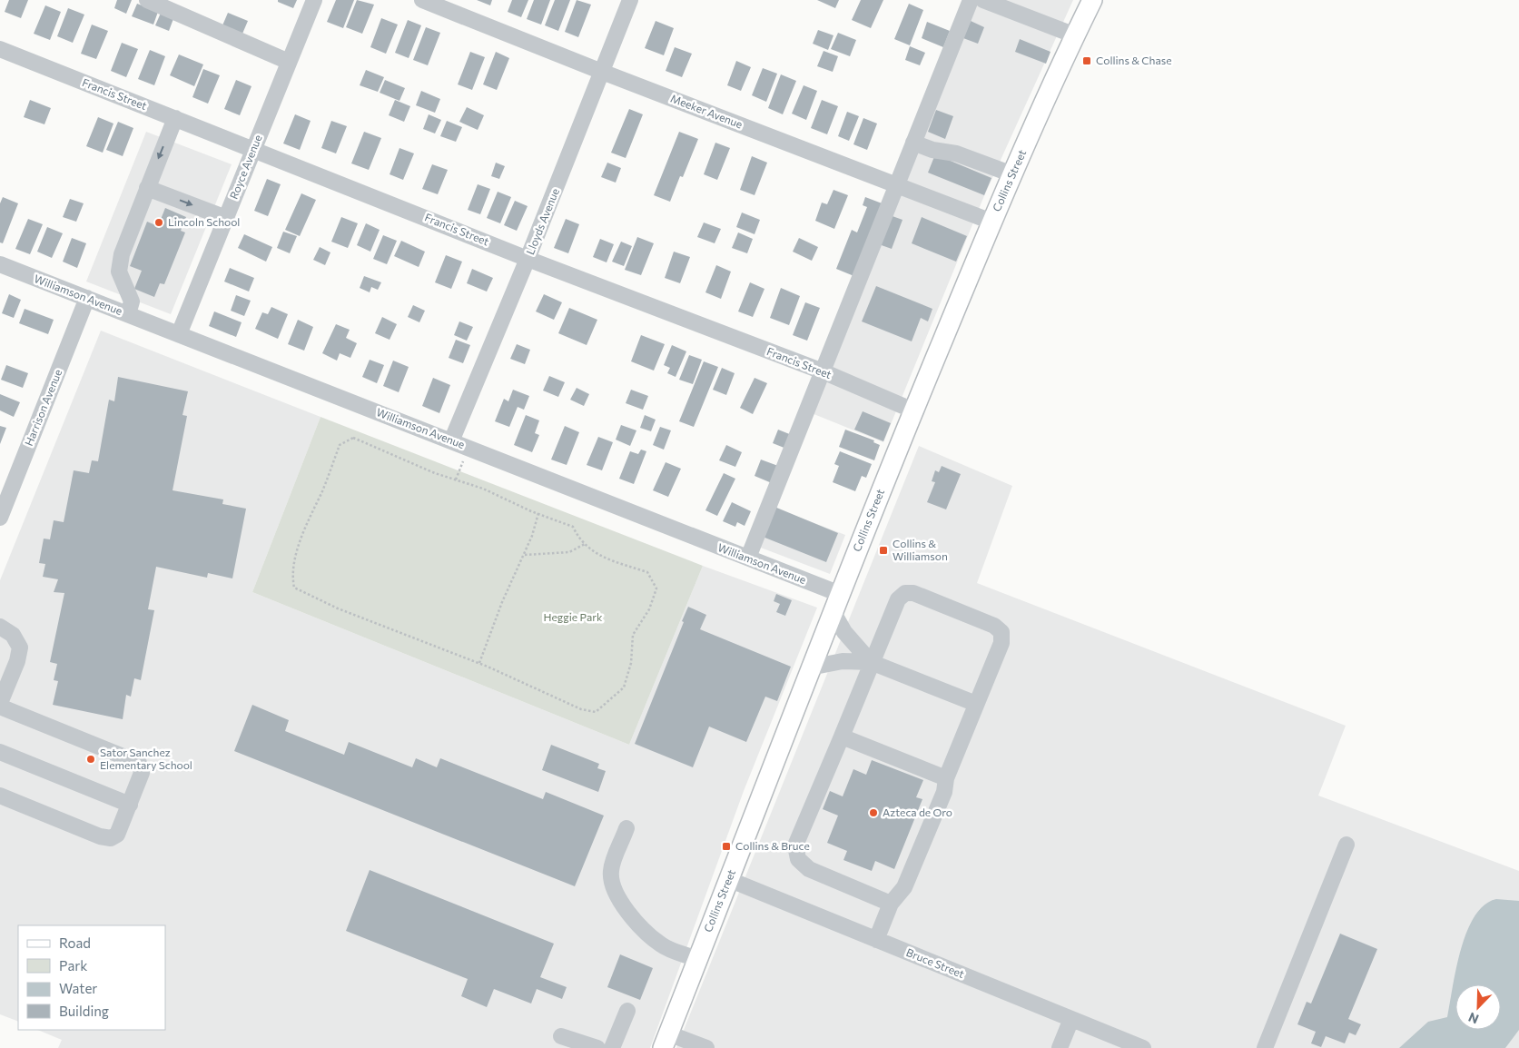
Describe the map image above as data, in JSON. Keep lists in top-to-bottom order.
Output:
{
  "streets": {
    "main road": ["Collins Street"],
    "street": [
      "Francis Street",
      "Meeker Avenue",
      "Royce Avenue",
      "Lloyds Avenue",
      "Williamson Avenue",
      "Harrison Avenue",
      "Bruce Street"
    ]
  },
  "crossings": [
    ["Francis Street", "Royce Avenue"],
    ["Francis Street", "Collins Street"],
    ["Francis Street", "Lloyds Avenue"],
    ["Meeker Avenue", "Collins Street"],
    ["Meeker Avenue", "Lloyds Avenue"],
    ["Royce Avenue", "Williamson Avenue"],
    ["Collins Street", "Williamson Avenue"],
    ["Collins Street", "Bruce Street"],
    ["Lloyds Avenue", "Williamson Avenue"],
    ["Williamson Avenue", "Harrison Avenue"]
  ],
  "parks": ["Heggie Park"],
  "places": {
    "transit": ["Collins & Chase", "Collins & Williamson", "Collins & Bruce"],
    "other": ["Lincoln School", "Sator Sanchez Elementary School", "Azteca de Oro"]
  },
  "legend": [
    "Road",
    "Park",
    "Water",
    "Building"
  ],
  "north": "bottom left"
}
